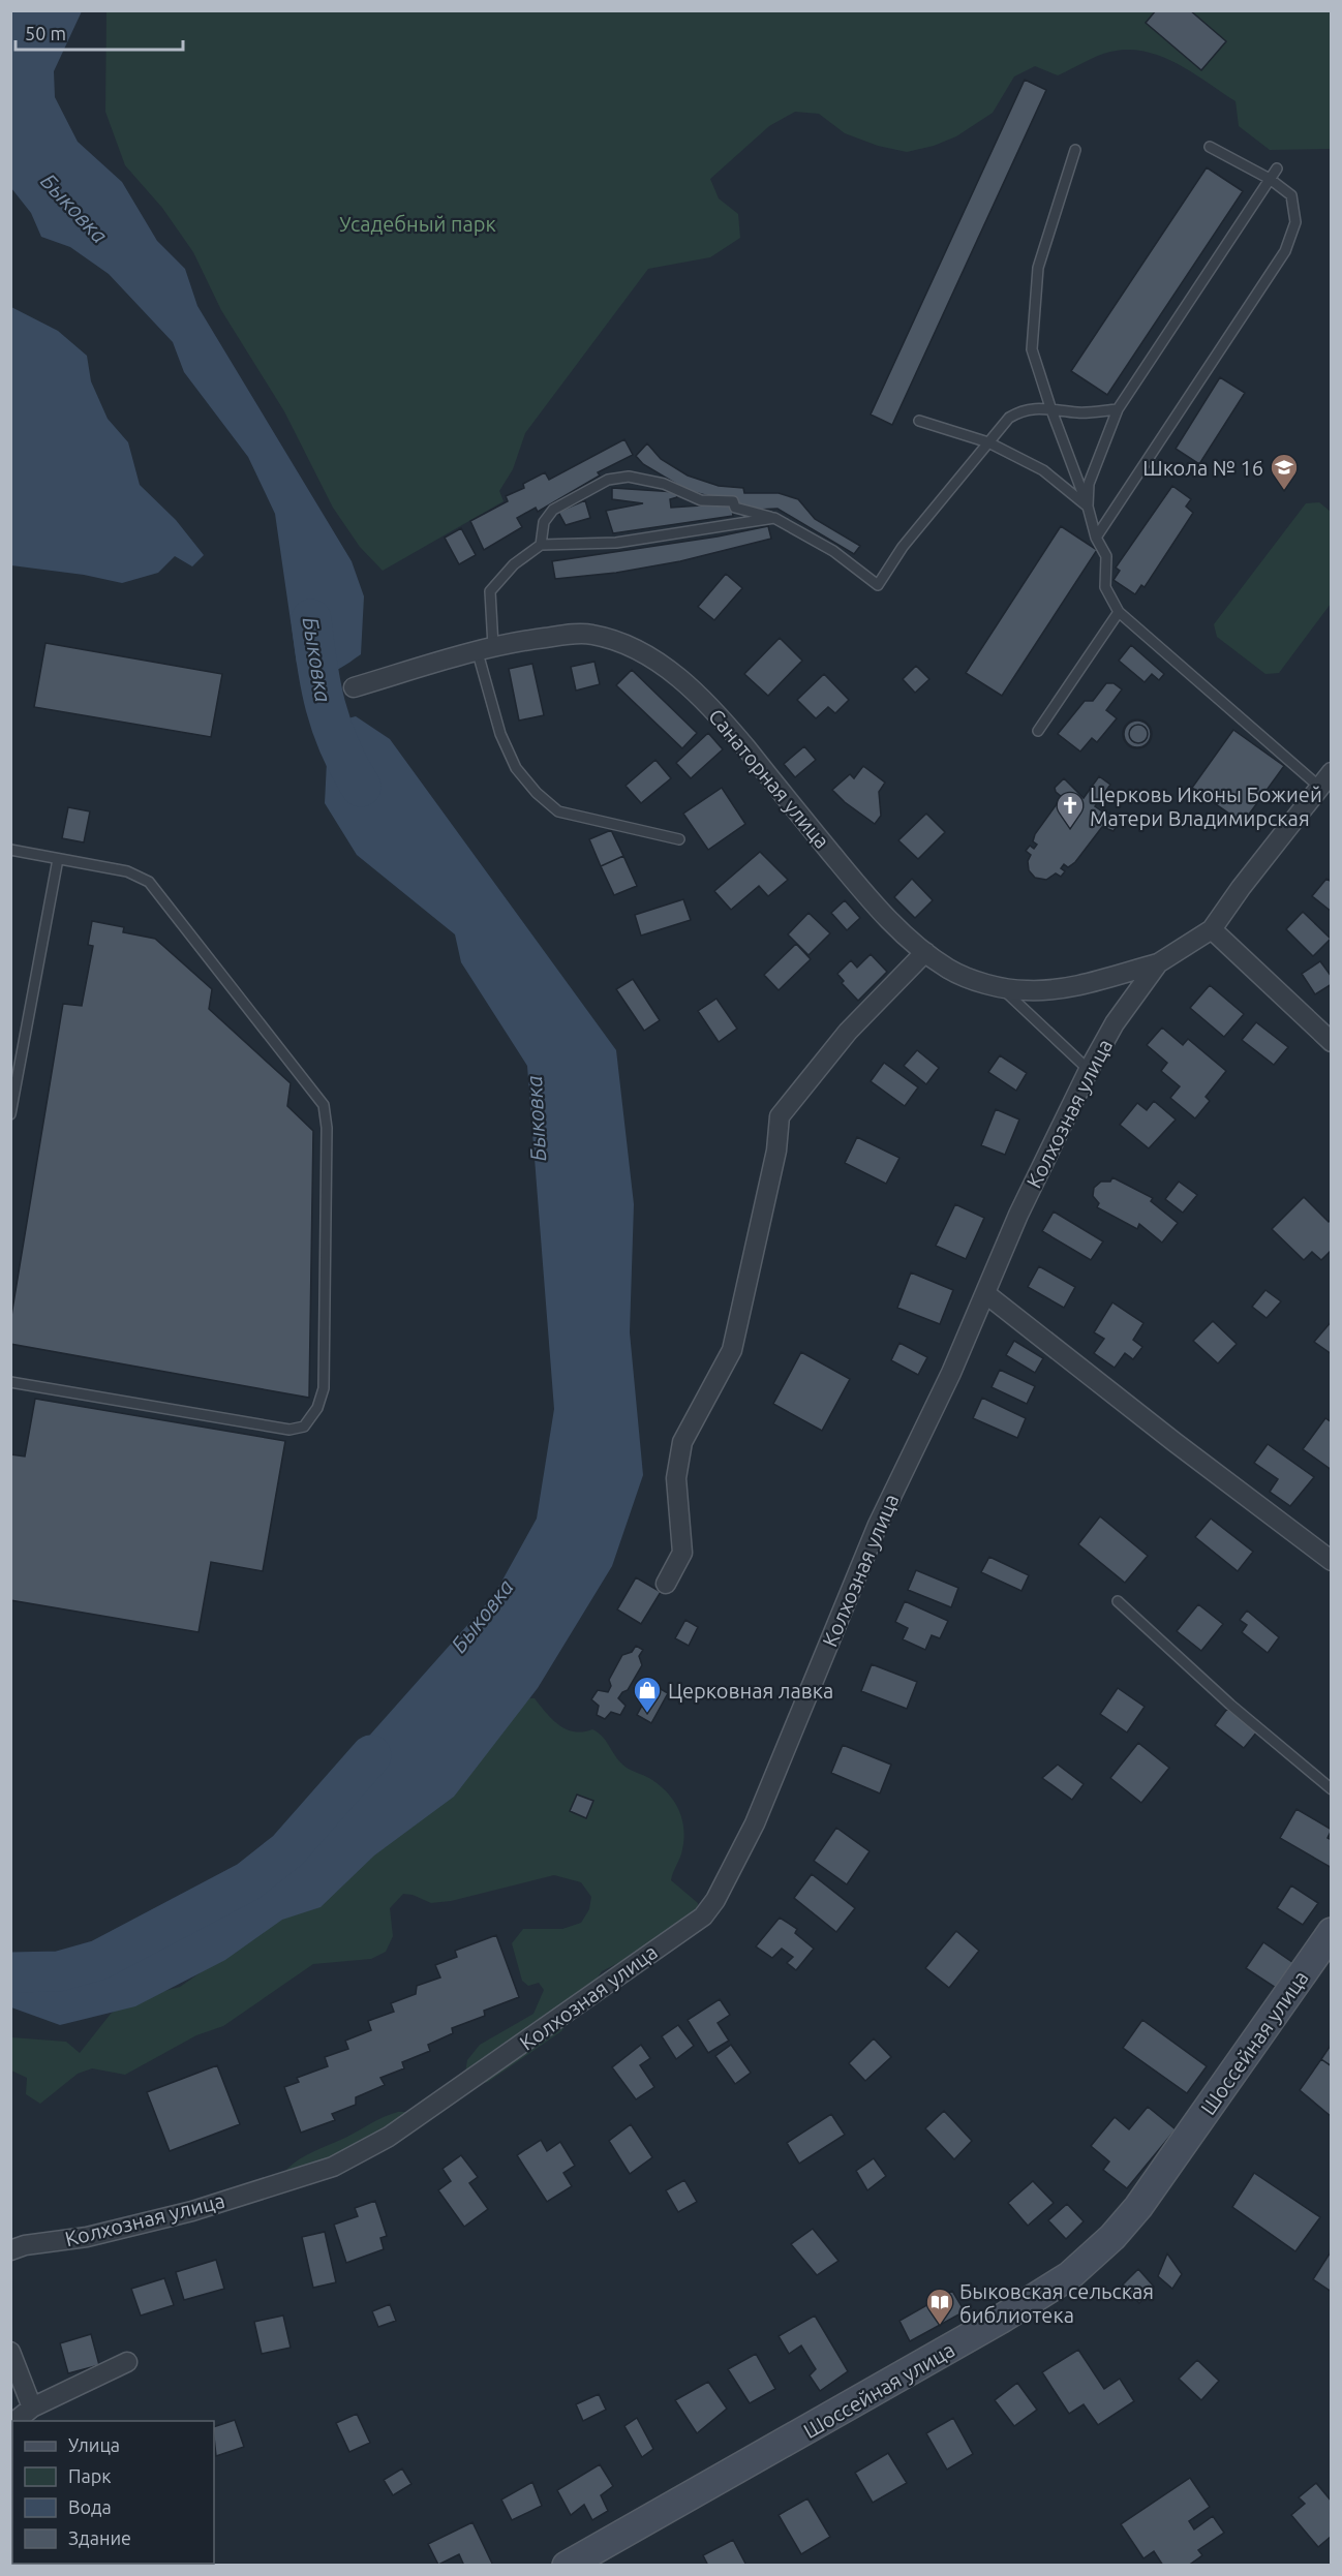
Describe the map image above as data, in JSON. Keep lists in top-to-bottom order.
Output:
{
  "streets": {
    "street": ["Санаторная улица", "Колхозная улица", "Шоссейная улица"]
  },
  "crossings": [
    ["Санаторная улица", "Колхозная улица"]
  ],
  "water": ["Быковка"],
  "parks": ["Усадебный парк"],
  "places": {
    "school or university": ["Школа № 16"],
    "church": ["Церковь Иконы Божией Матери Владимирская"],
    "shop": ["Церковная лавка"],
    "library": ["Быковская сельская библиотека"]
  },
  "legend": [
    "Улица",
    "Парк",
    "Вода",
    "Здание"
  ],
  "scale_bar": "50 m"
}
